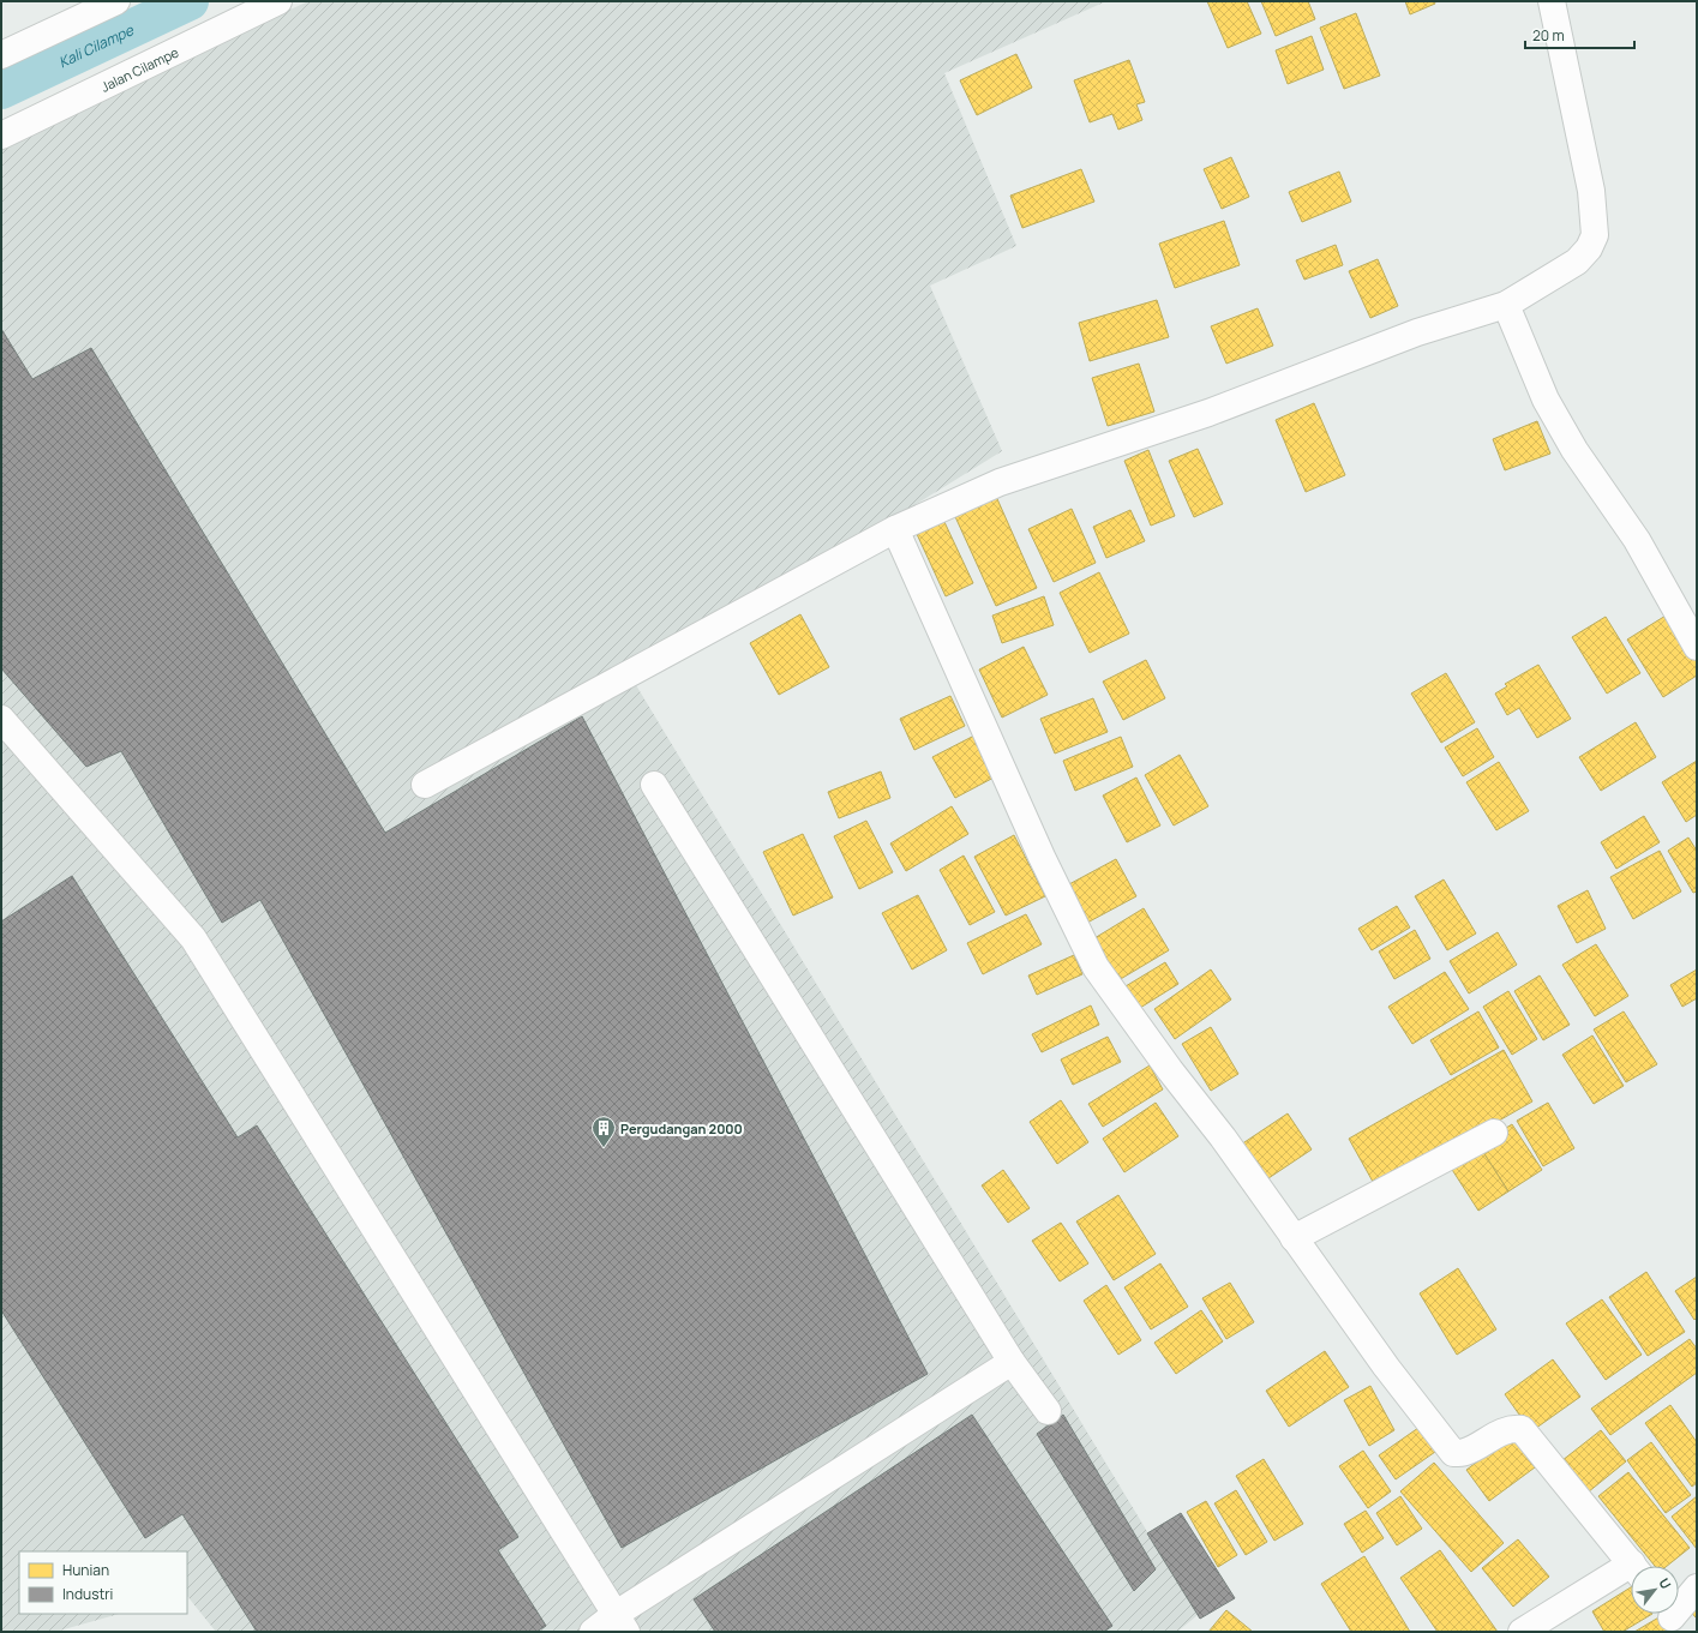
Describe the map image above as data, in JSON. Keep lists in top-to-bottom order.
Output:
{
  "streets": {
    "street": ["Jalan Cilampe"]
  },
  "water": ["Kali Cilampe"],
  "places": {
    "building": ["Pergudangan 2000"]
  },
  "legend": ["Hunian", "Industri"],
  "scale_bar": "20 m",
  "north": "top right"
}
